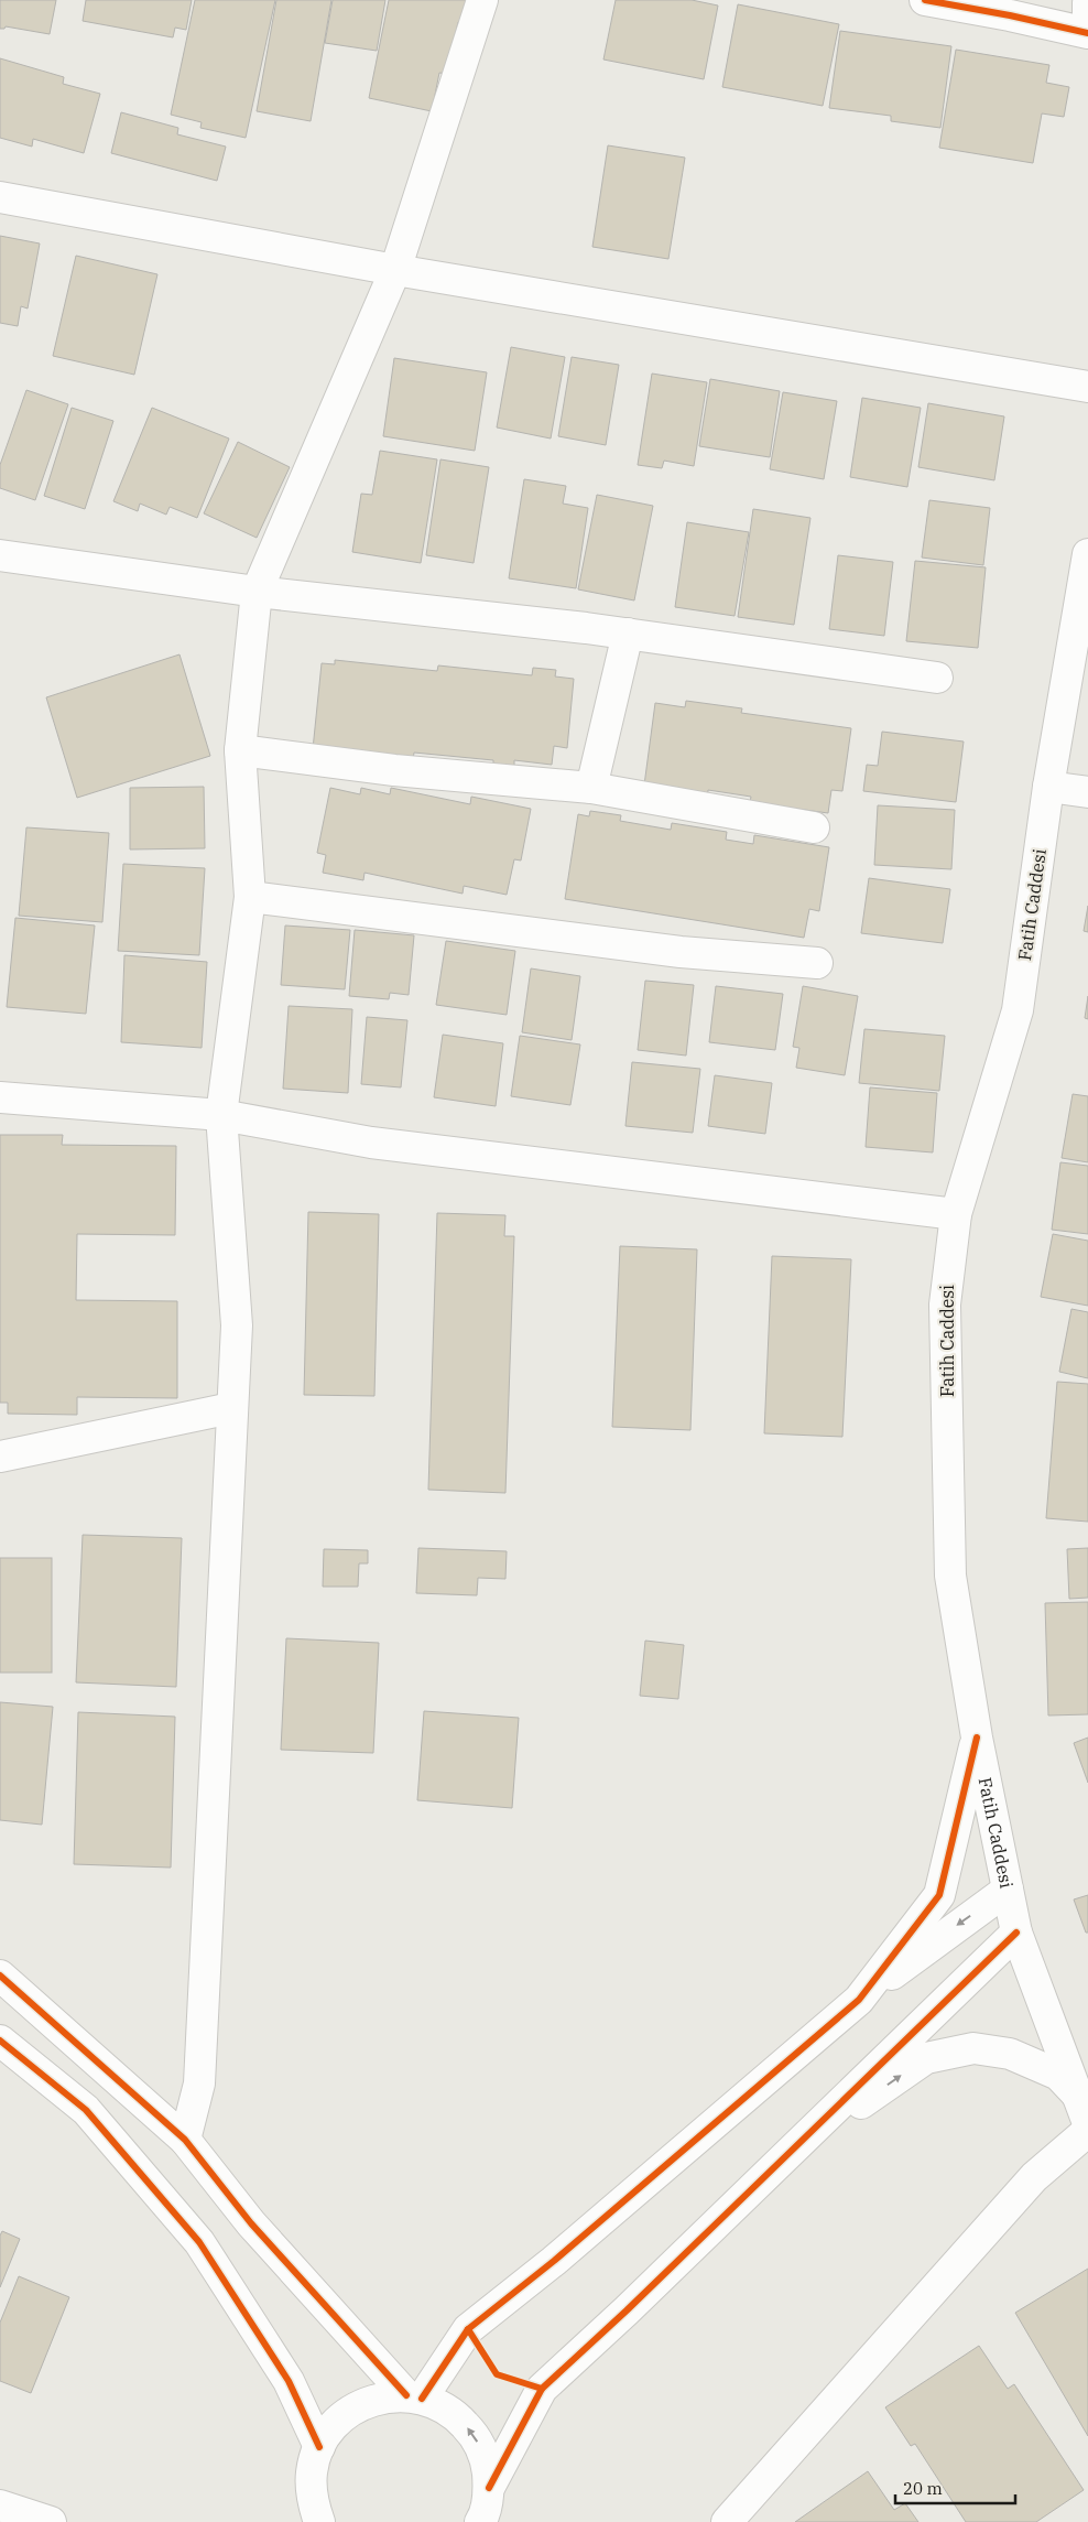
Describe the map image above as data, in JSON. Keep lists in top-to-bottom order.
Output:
{
  "streets": {
    "street": ["Fatih Caddesi"]
  },
  "scale_bar": "20 m"
}
